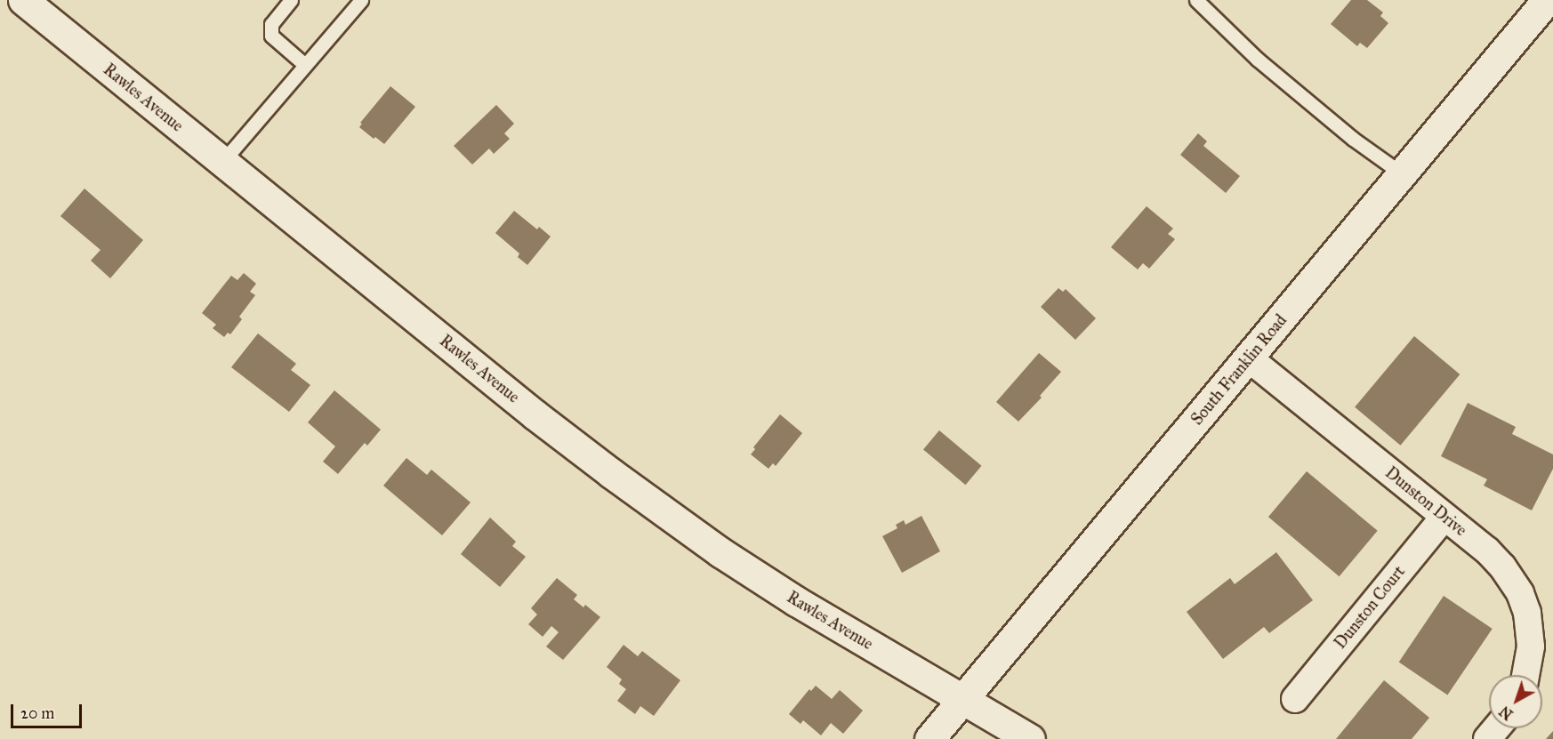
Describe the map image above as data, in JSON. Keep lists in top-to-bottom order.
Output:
{
  "streets": {
    "street": [
      "Rawles Avenue",
      "South Franklin Road",
      "Dunston Drive",
      "Dunston Court"
    ]
  },
  "crossings": [
    ["Rawles Avenue", "South Franklin Road"],
    ["South Franklin Road", "Dunston Drive"],
    ["Dunston Drive", "Dunston Court"]
  ],
  "scale_bar": "20 m",
  "north": "bottom left"
}
